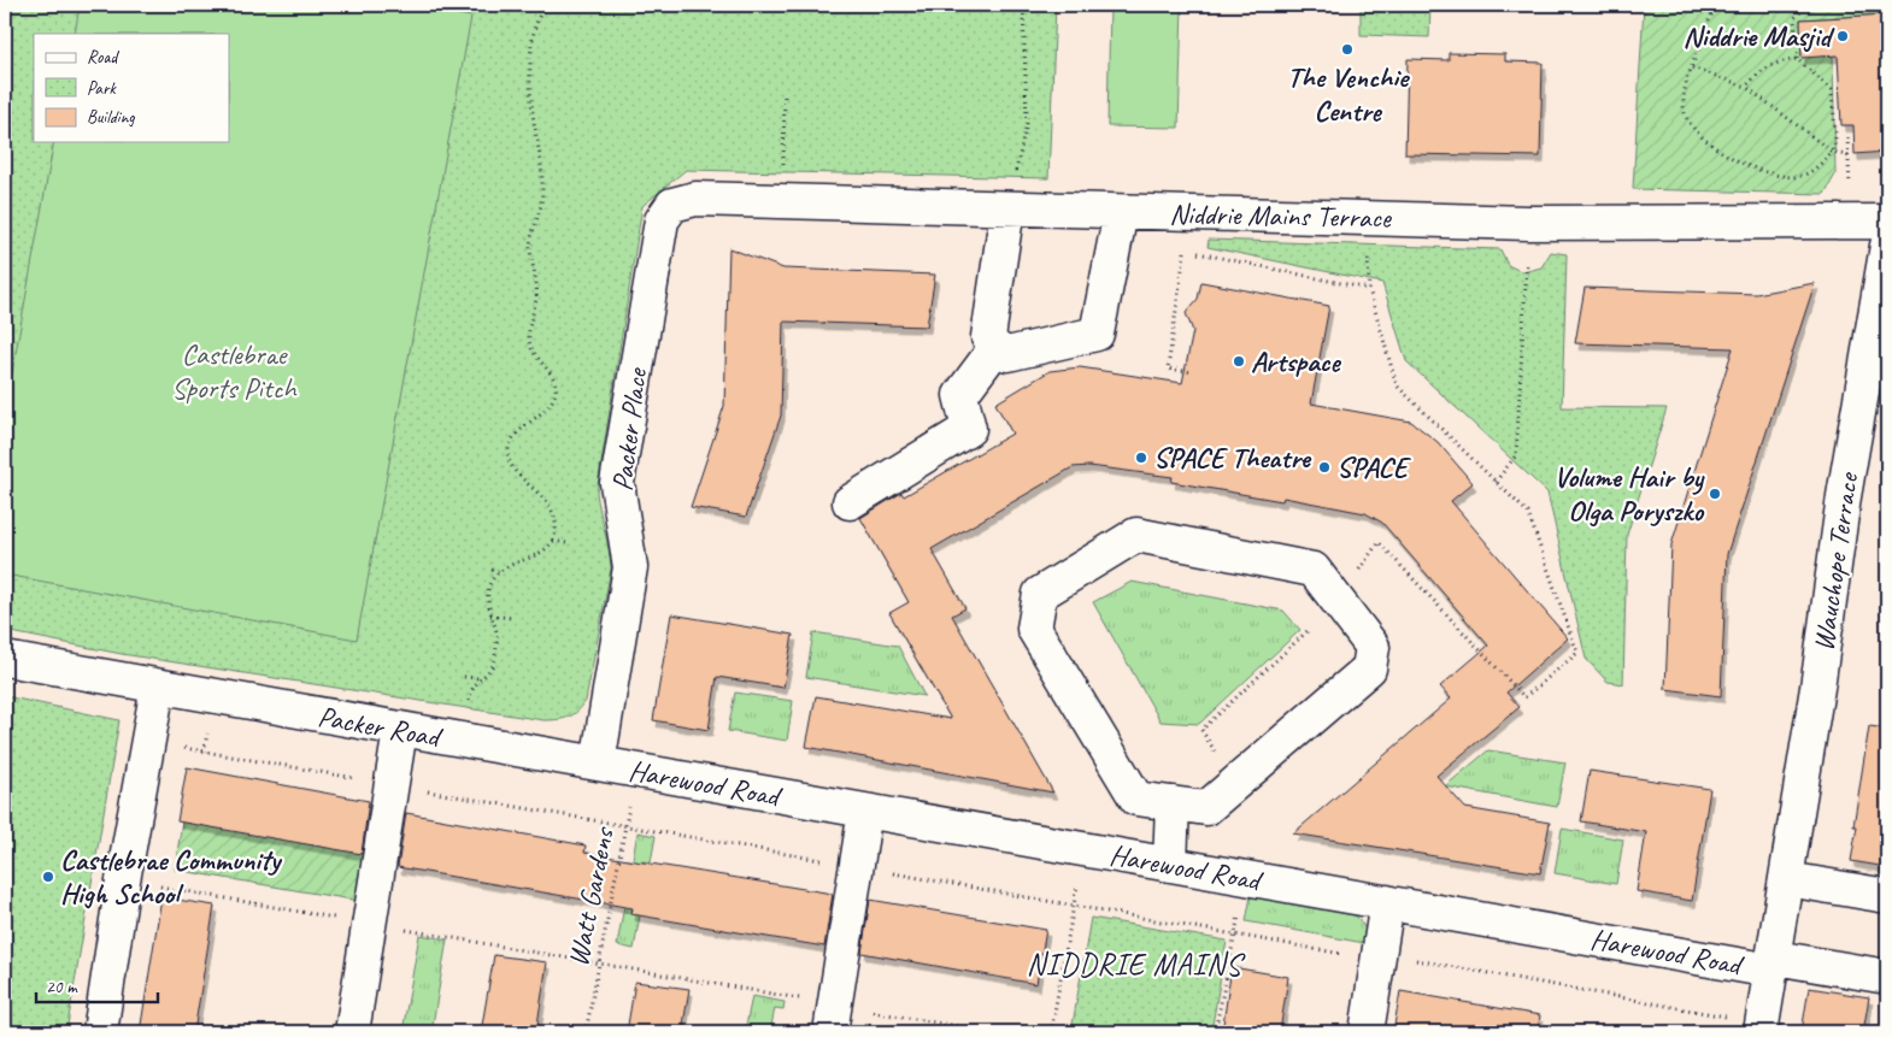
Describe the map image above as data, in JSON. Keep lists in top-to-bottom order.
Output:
{
  "streets": {
    "street": [
      "Niddrie Mains Terrace",
      "Packer Place",
      "Wauchope Terrace",
      "Packer Road",
      "Harewood Road"
    ],
    "path": ["Watt Gardens"]
  },
  "crossings": [
    ["Niddrie Mains Terrace", "Packer Place"],
    ["Niddrie Mains Terrace", "Wauchope Terrace"],
    ["Packer Place", "Packer Road"],
    ["Packer Place", "Harewood Road"],
    ["Wauchope Terrace", "Harewood Road"],
    ["Packer Road", "Harewood Road"],
    ["Harewood Road", "Watt Gardens"]
  ],
  "districts": ["NIDDRIE MAINS"],
  "parks": ["Castlebrae Sports Pitch"],
  "places": [
    "Niddrie Masjid",
    "The Venchie Centre",
    "Artspace",
    "SPACE Theatre",
    "SPACE",
    "Volume Hair by Olga Poryszko",
    "Castlebrae Community High School"
  ],
  "legend": ["Road", "Park", "Building"],
  "scale_bar": "20 m"
}
